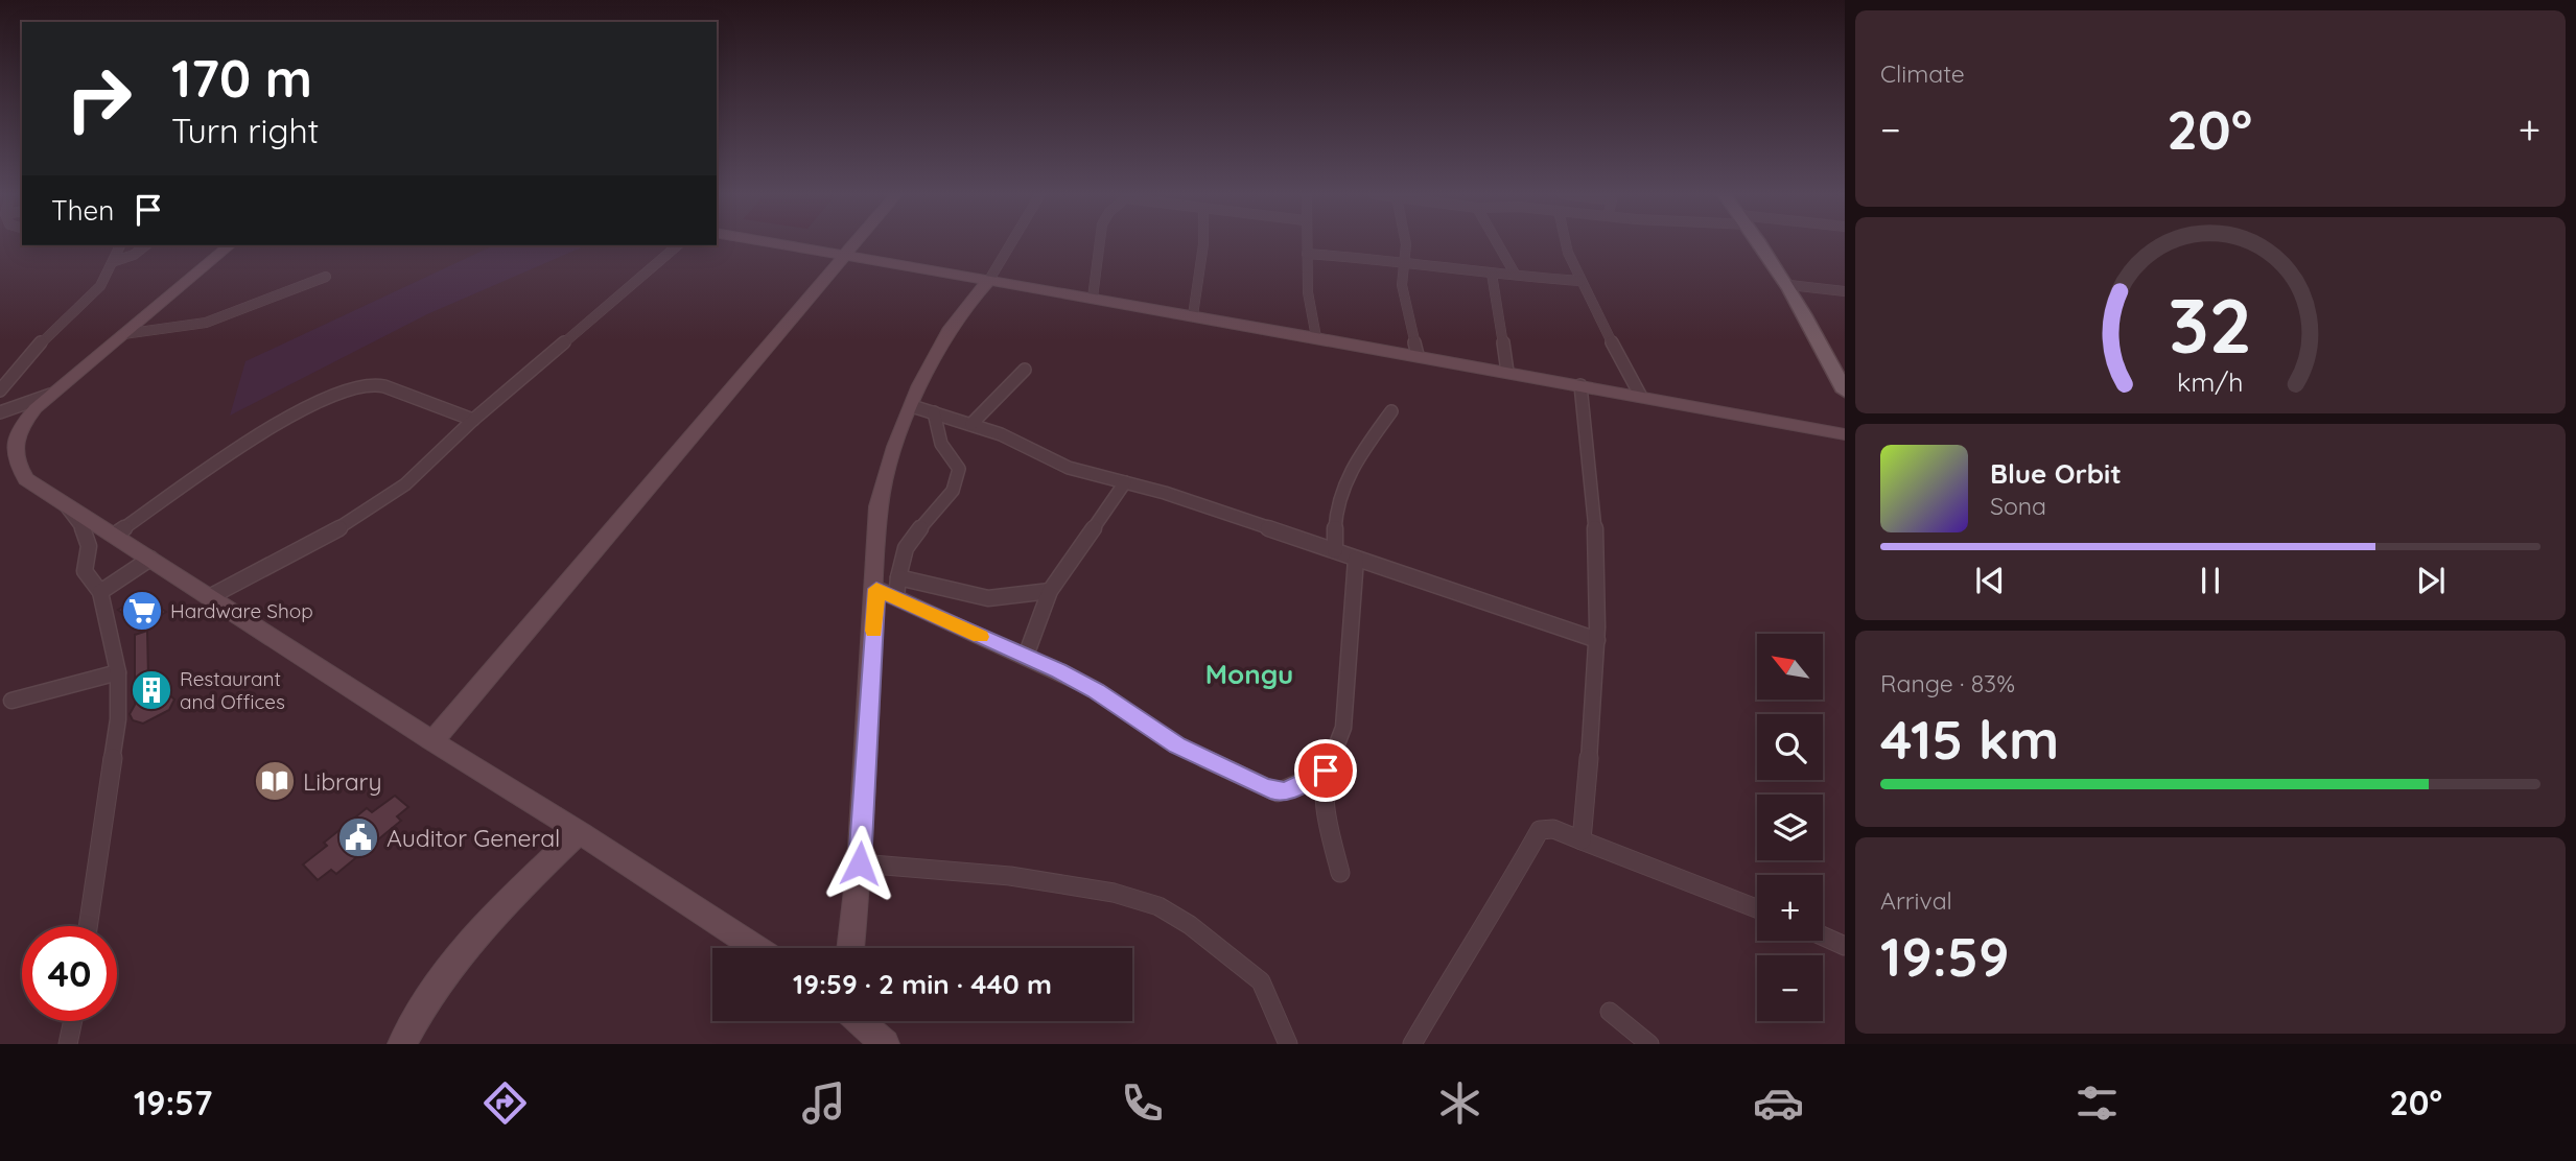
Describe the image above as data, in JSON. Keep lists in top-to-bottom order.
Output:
{
  "districts": ["Mongu"],
  "places": {
    "supermarket": ["Hardware Shop"],
    "building": ["Restaurant and Offices"],
    "library": ["Library"],
    "public building": ["Auditor General"]
  },
  "north": "top left",
  "page": {
    "tile": [
      "Climate",
      ["Range · 83%", "415 km"],
      ["Arrival", "19:59"]
    ],
    "turn": ["170 m", "Turn right"],
    "heat": ["−", "20°", "+"],
    "then": "Then",
    "song": ["Blue Orbit", "Sona"],
    "map_buttons": ["+", "−"],
    "limit": "40",
    "trip": "19:59 · 2 min · 440 m",
    "tabs": ["19:57", "20°"],
    "gauge": ["32", "km/h"]
  }
}
